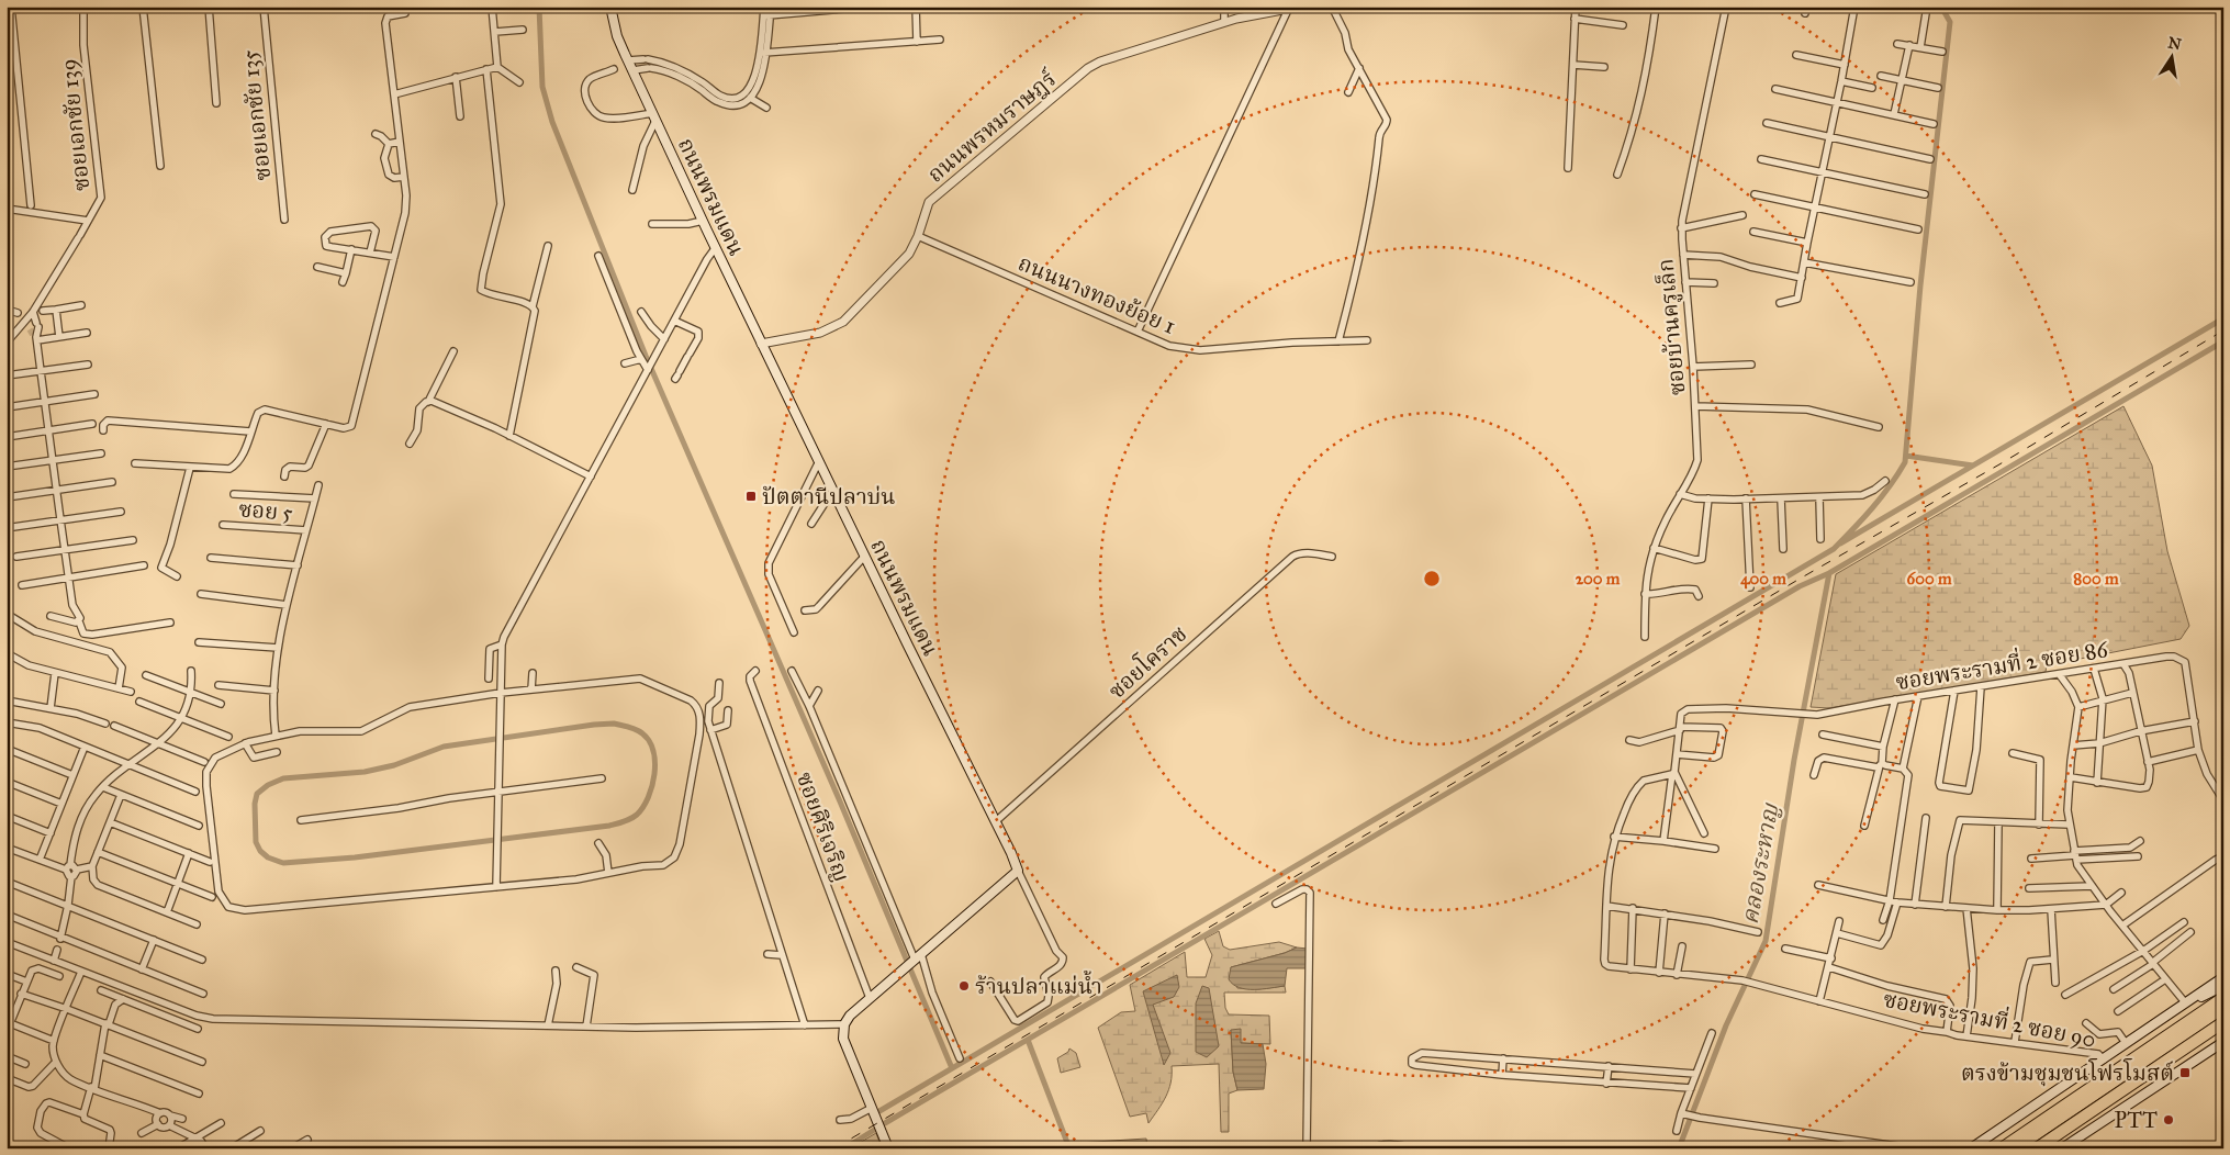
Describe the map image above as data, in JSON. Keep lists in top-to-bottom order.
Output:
{
  "streets": {
    "main road": ["ถนนพรมแดน"],
    "street": [
      "ซอยเอกชัย 135",
      "ซอยเอกชัย 139",
      "ถนนพรหมราษฎร์",
      "ถนนนางทองย้อย 1",
      "ซอยบ้านครูเล็ก",
      "ซอย 5",
      "ซอยโคราช",
      "ซอยพระรามที่ 2 ซอย 86",
      "ซอยศิริเจริญ",
      "ซอยพระรามที่ 2 ซอย 90"
    ]
  },
  "crossings": [
    ["ถนนพรหมราษฎร์", "ถนนพรมแดน"],
    ["ถนนพรหมราษฎร์", "ถนนนางทองย้อย 1"],
    ["ถนนพรมแดน", "ซอยโคราช"]
  ],
  "water": ["คลองระหาญ"],
  "places": {
    "transit": ["ปัตตานีปลาบ่น", "ตรงข้ามชุมชนโฟรโมสต์"],
    "other": ["ร้านปลาแม่น้ำ", "PTT"]
  },
  "north": "top",
  "rings": [
    "200 m",
    "400 m",
    "600 m",
    "800 m"
  ]
}
